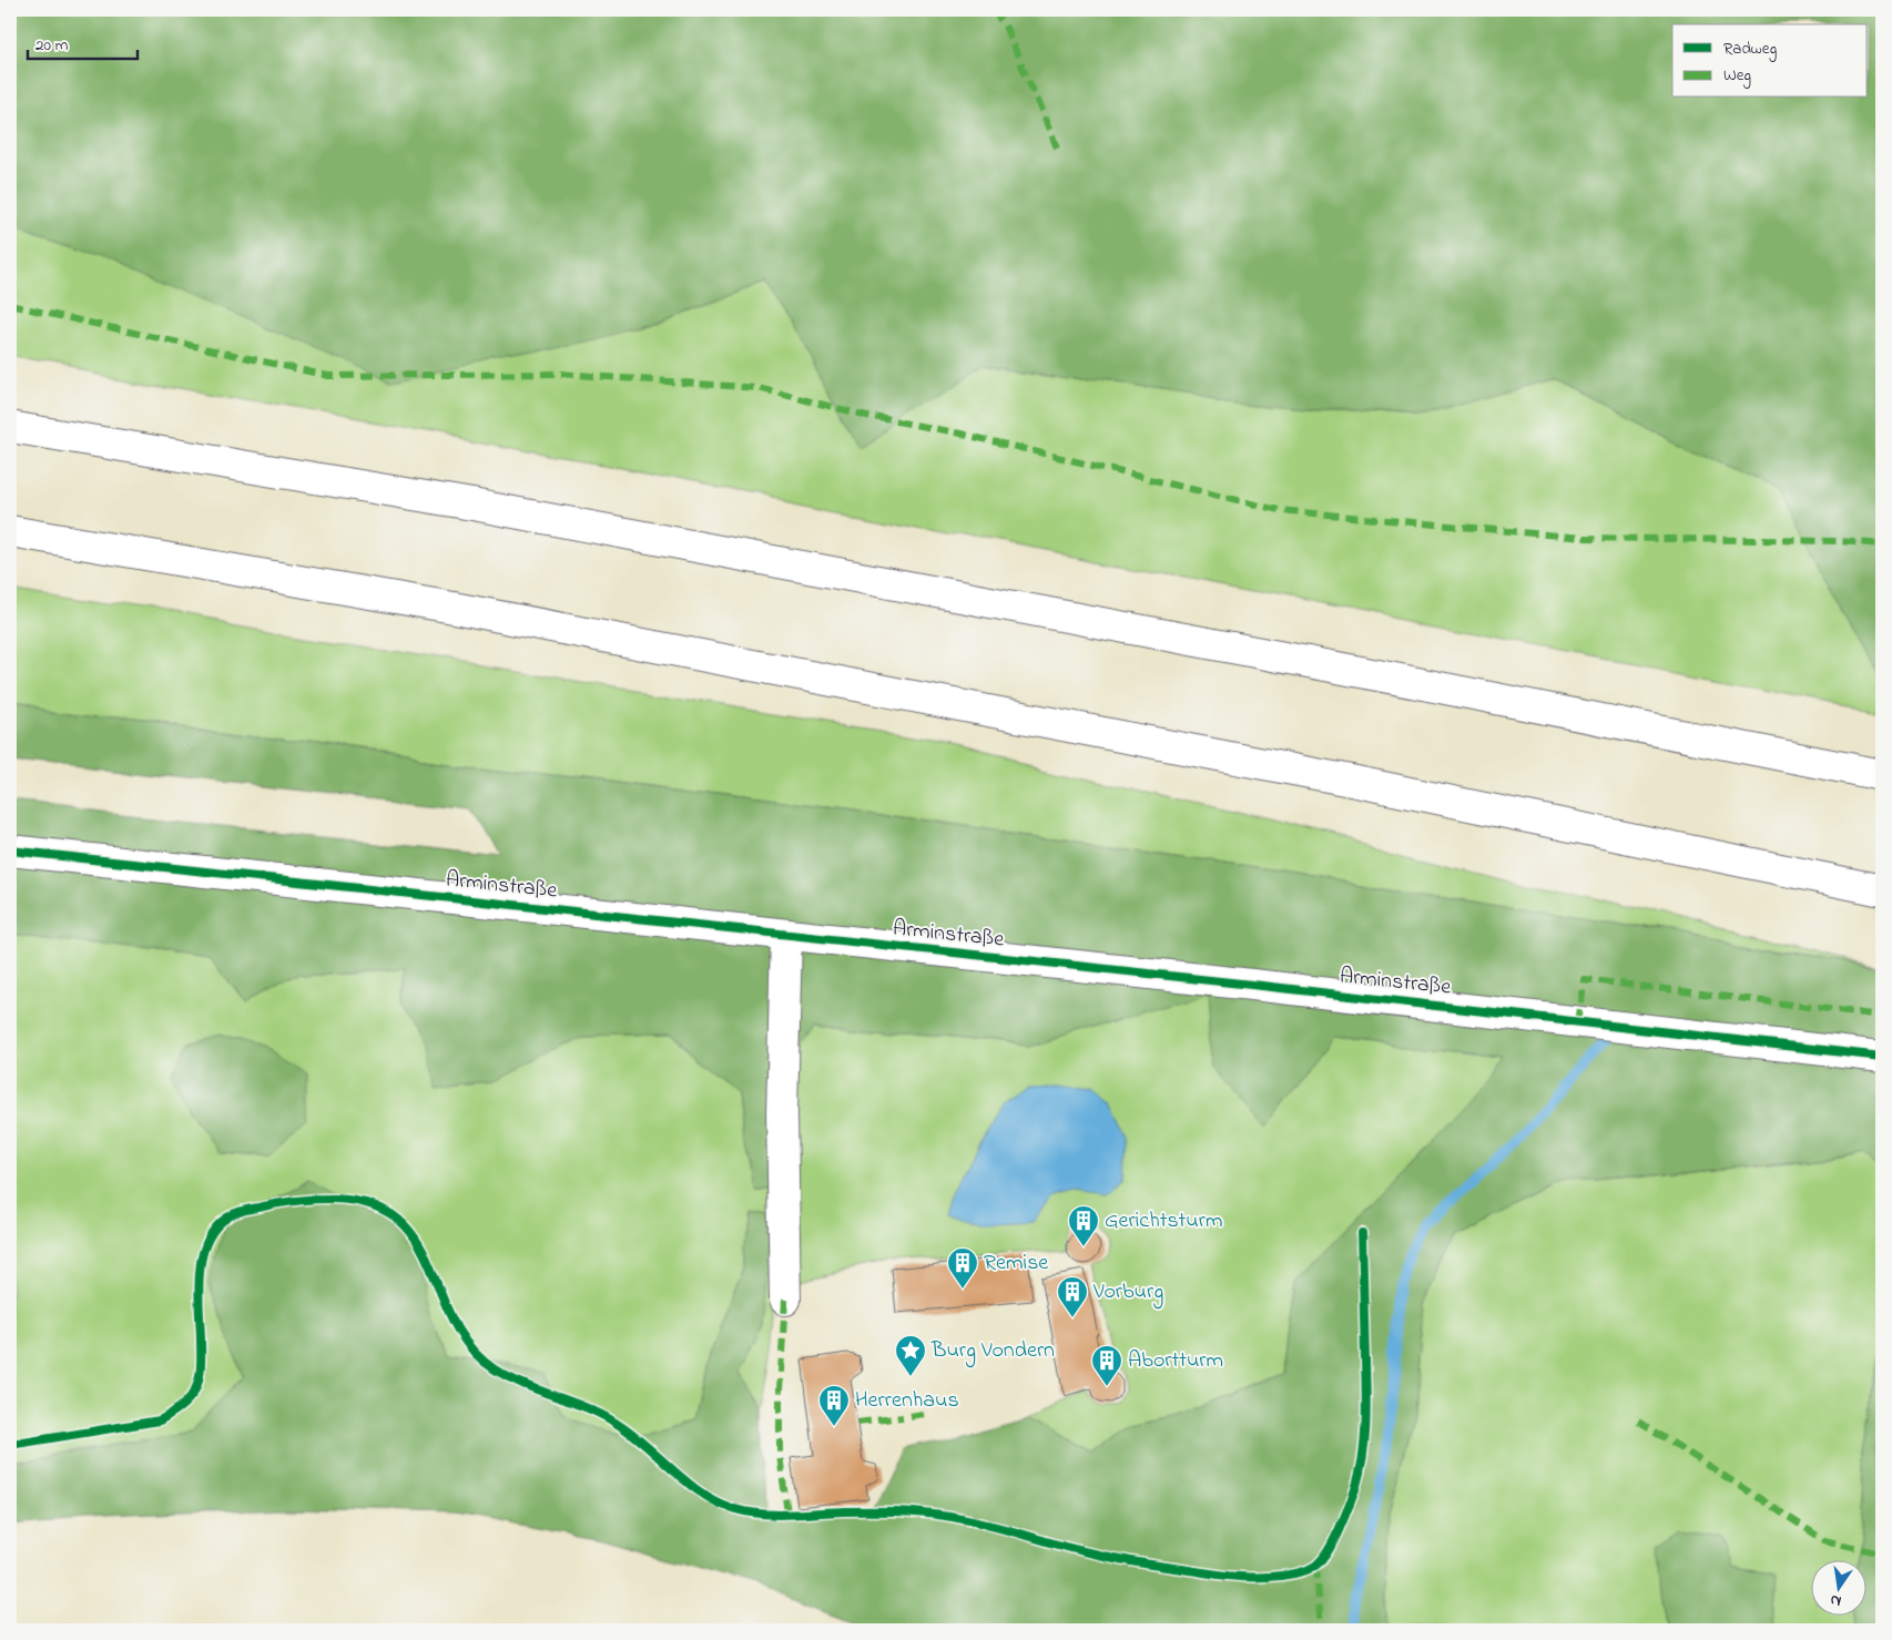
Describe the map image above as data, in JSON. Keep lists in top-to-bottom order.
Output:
{
  "streets": {
    "main road": ["Arminstraße"]
  },
  "places": {
    "building": [
      "Gerichtsturm",
      "Remise",
      "Vorburg",
      "Abortturm",
      "Herrenhaus"
    ],
    "place": ["Burg Vondern"]
  },
  "legend": ["Radweg", "Weg"],
  "scale_bar": "20 m",
  "north": "bottom"
}
